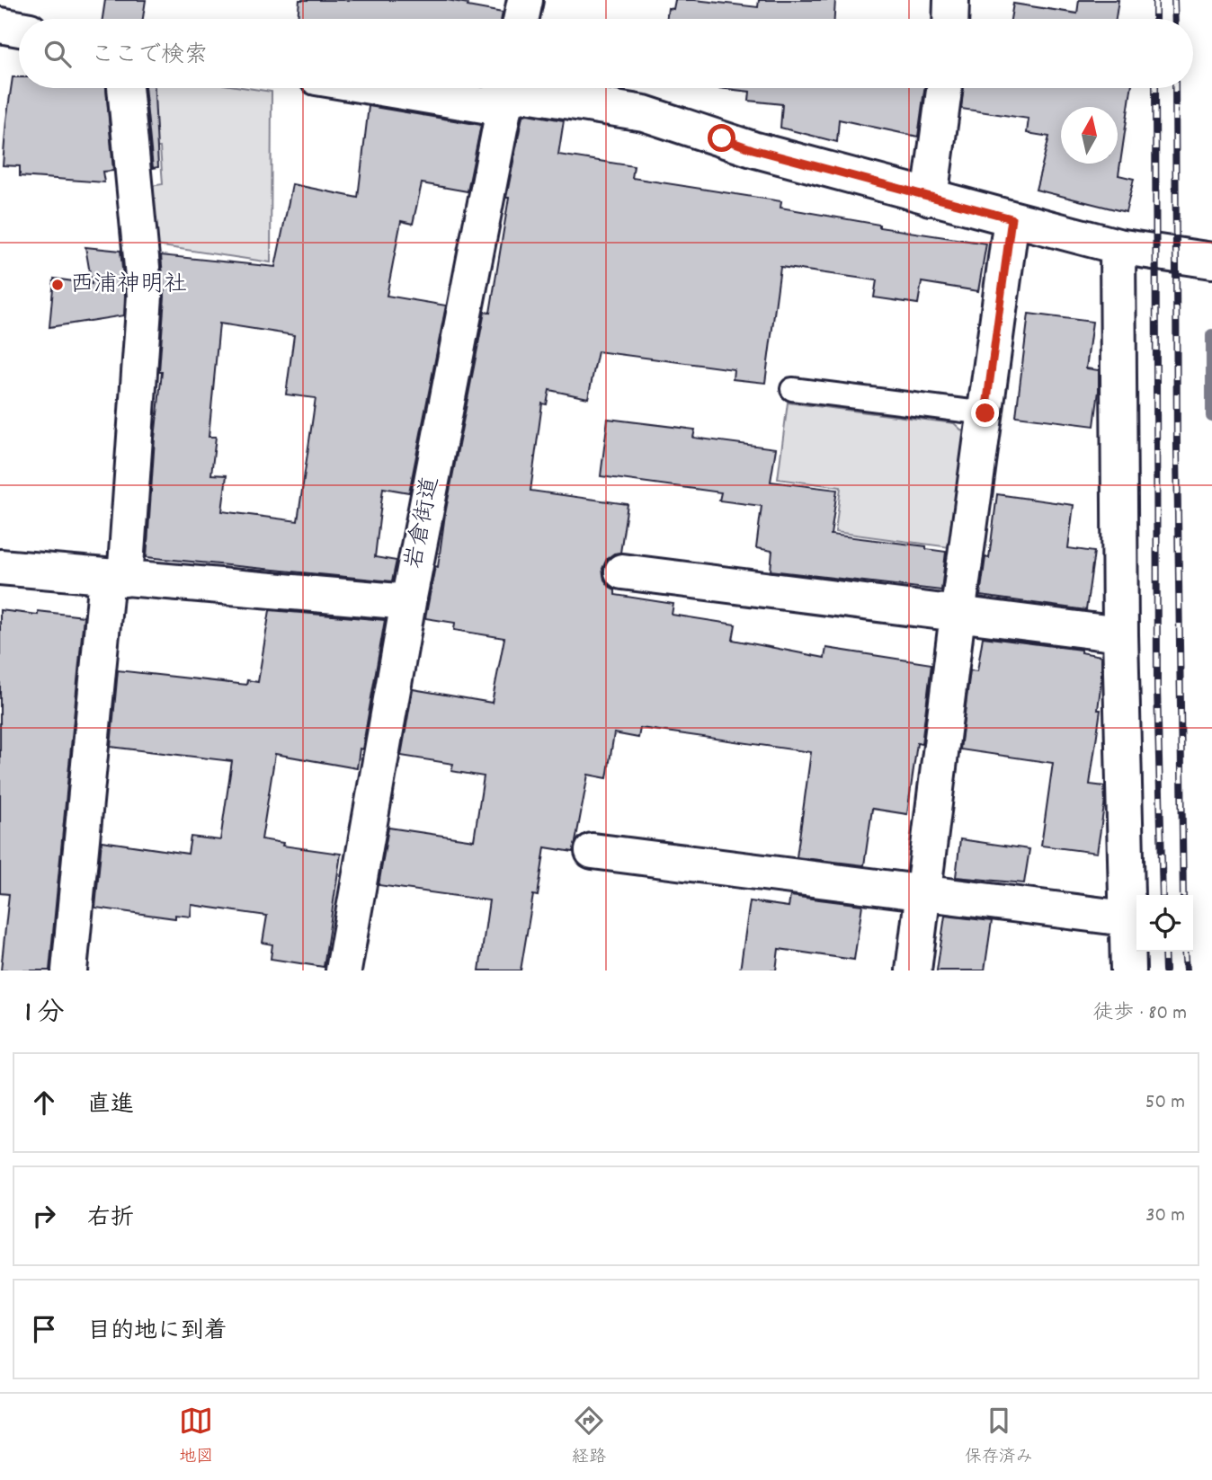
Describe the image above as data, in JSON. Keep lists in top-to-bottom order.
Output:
{
  "streets": {
    "street": ["岩倉街道"]
  },
  "places": ["西浦神明社"],
  "north": "top",
  "page": {
    "search": "ここで検索",
    "heading": ["1 分", "徒歩 · 80 m"],
    "list": [
      ["直進", "50 m"],
      ["右折", "30 m"],
      "目的地に到着"
    ],
    "nav": ["地図", "経路", "保存済み"]
  }
}
